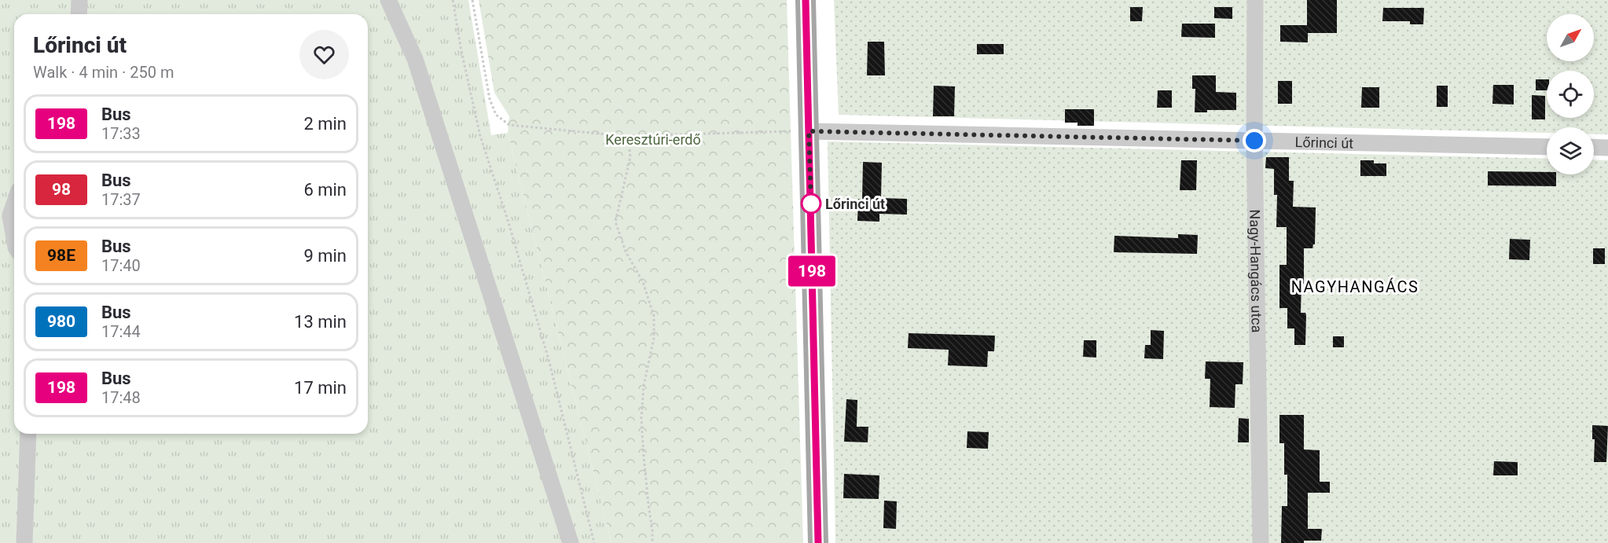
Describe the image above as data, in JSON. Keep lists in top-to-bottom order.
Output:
{
  "streets": {
    "street": ["Lőrinci út", "Nagy-Hangács utca"]
  },
  "crossings": [
    ["Lőrinci út", "Nagy-Hangács utca"]
  ],
  "districts": ["NAGYHANGÁCS"],
  "parks": ["Keresztúri-erdő"],
  "places": ["Lőrinci út"],
  "lines": ["bus line 198"],
  "north": "top right",
  "page": {
    "on_map": "198",
    "heading": ["Lőrinci út", "Walk · 4 min · 250 m"],
    "list": [
      {
        "mark": "198",
        "name": "Bus",
        "note": "17:33",
        "value": "2 min"
      },
      {
        "mark": "98",
        "name": "Bus",
        "note": "17:37",
        "value": "6 min"
      },
      {
        "mark": "98E",
        "name": "Bus",
        "note": "17:40",
        "value": "9 min"
      },
      {
        "mark": "980",
        "name": "Bus",
        "note": "17:44",
        "value": "13 min"
      },
      {
        "mark": "198",
        "name": "Bus",
        "note": "17:48",
        "value": "17 min"
      }
    ]
  }
}
